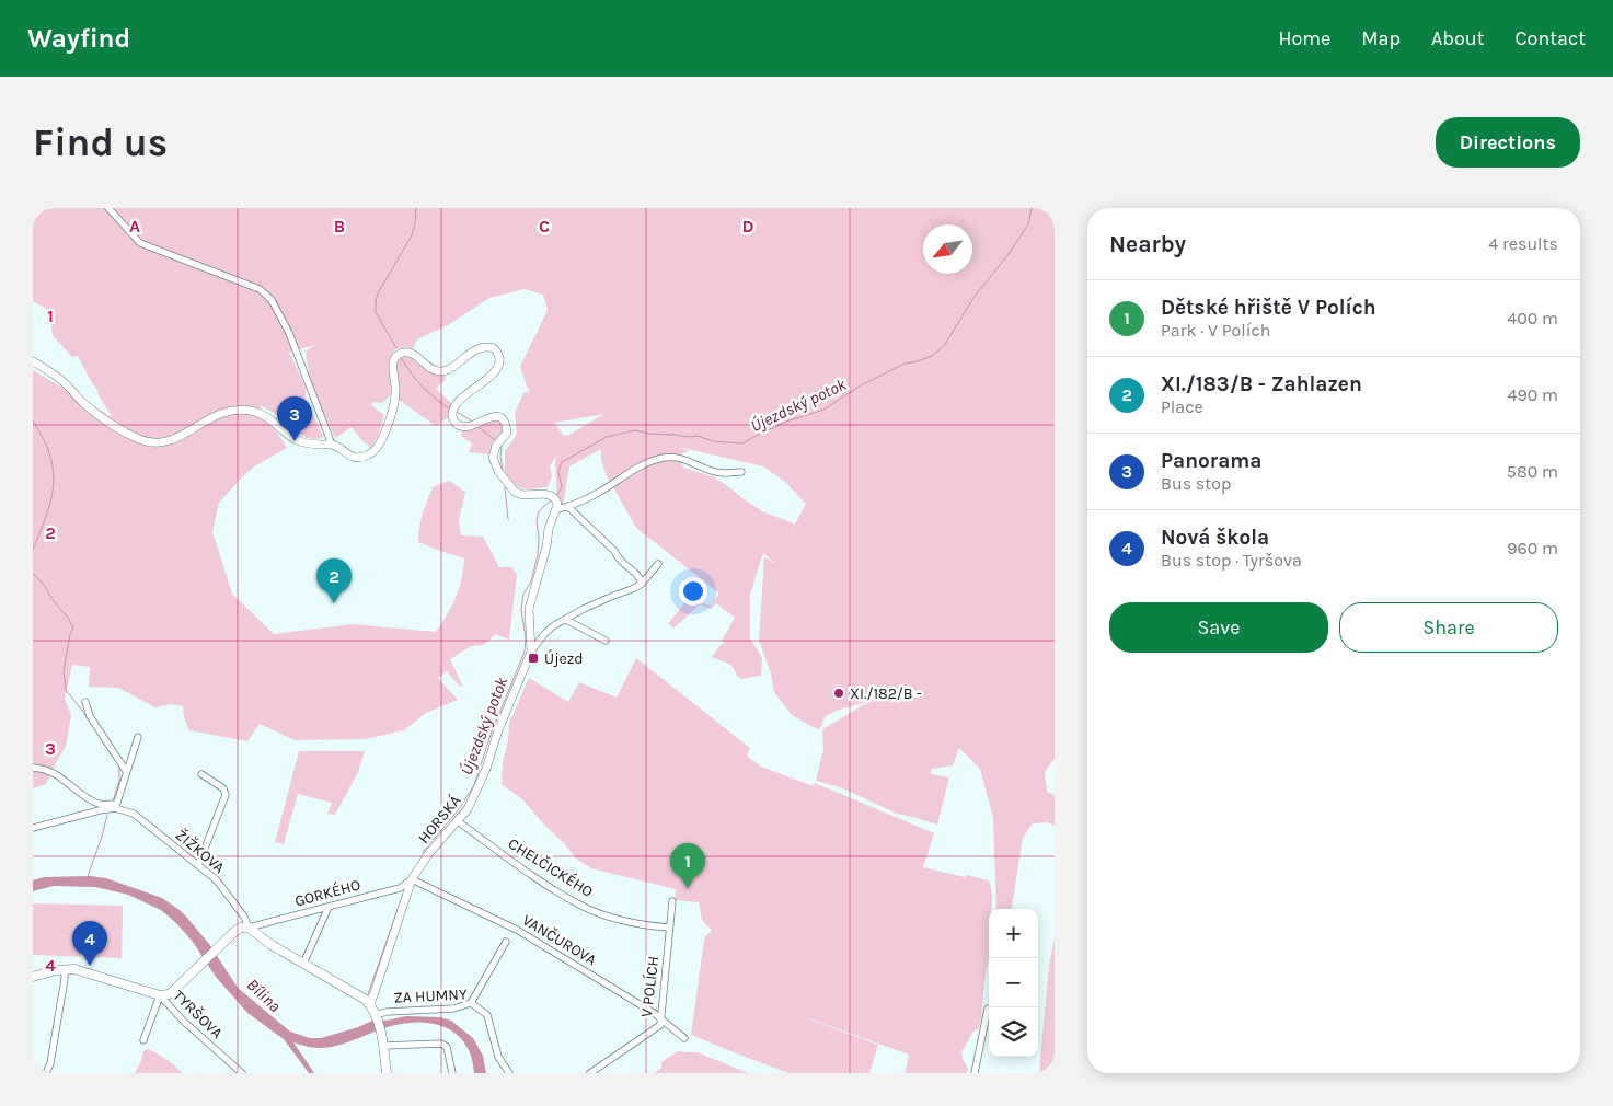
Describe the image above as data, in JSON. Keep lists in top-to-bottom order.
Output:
{
  "streets": {
    "main road": ["ŽIŽKOVA", "TYRŠOVA"],
    "street": [
      "HORSKÁ",
      "CHELČICKÉHO",
      "GORKÉHO",
      "VANČUROVA",
      "V POLÍCH",
      "ZA HUMNY"
    ]
  },
  "crossings": [
    ["HORSKÁ", "ŽIŽKOVA"],
    ["HORSKÁ", "CHELČICKÉHO"],
    ["HORSKÁ", "GORKÉHO"],
    ["HORSKÁ", "VANČUROVA"],
    ["ŽIŽKOVA", "GORKÉHO"],
    ["ŽIŽKOVA", "ZA HUMNY"],
    ["CHELČICKÉHO", "V POLÍCH"],
    ["GORKÉHO", "VANČUROVA"],
    ["VANČUROVA", "V POLÍCH"]
  ],
  "water": ["Újezdský potok", "Bílina"],
  "places": {
    "transit": ["Újezd"],
    "other": ["XI./182/B -"]
  },
  "north": "bottom left",
  "page": {
    "header": "Wayfind",
    "nav": [
      "Home",
      "Map",
      "About",
      "Contact"
    ],
    "buttons": [
      "Directions",
      ["Save", "Share"]
    ],
    "title": "Find us",
    "heading": ["Nearby", "4 results"],
    "list": [
      {
        "mark": "1",
        "name": "Dětské hřiště V Polích",
        "note": "Park · V Polích",
        "value": "400 m"
      },
      {
        "mark": "2",
        "name": "XI./183/B - Zahlazen",
        "note": "Place",
        "value": "490 m"
      },
      {
        "mark": "3",
        "name": "Panorama",
        "note": "Bus stop",
        "value": "580 m"
      },
      {
        "mark": "4",
        "name": "Nová škola",
        "note": "Bus stop · Tyršova",
        "value": "960 m"
      }
    ],
    "pins": [
      "3",
      "2",
      "1",
      "4"
    ],
    "map_buttons": ["+", "−"]
  },
  "grid": {
    "columns": [
      "A",
      "B",
      "C",
      "D"
    ],
    "rows": [
      "1",
      "2",
      "3",
      "4"
    ]
  }
}
